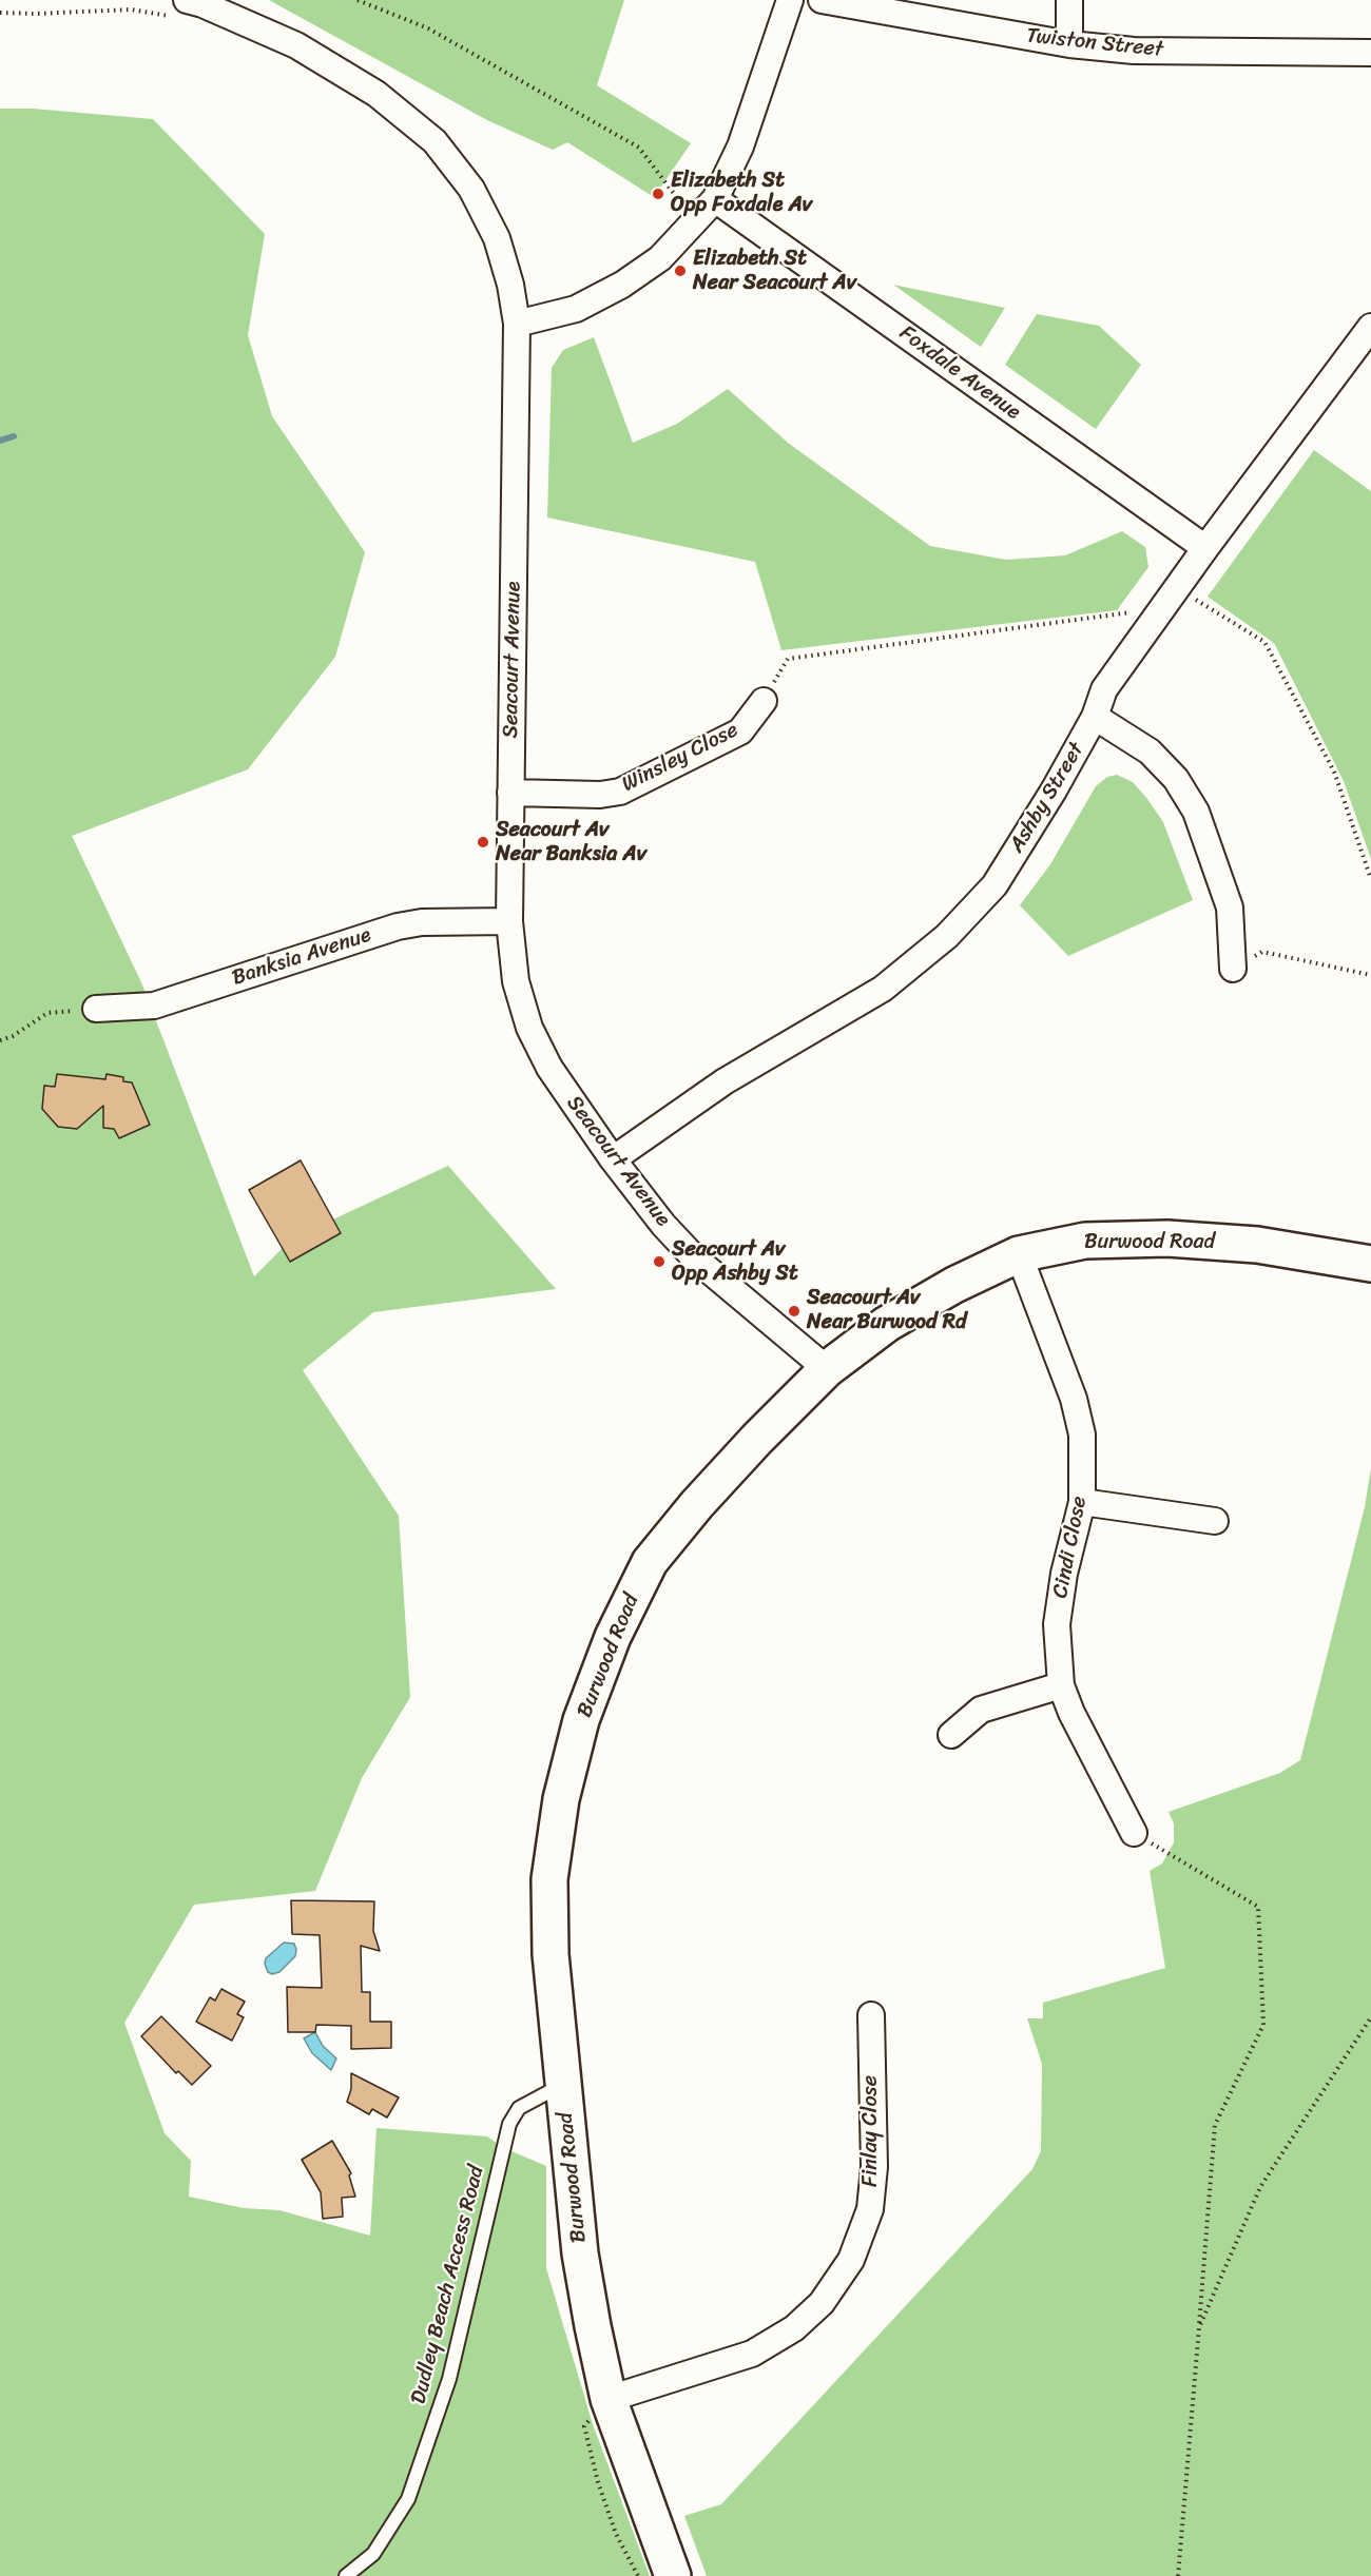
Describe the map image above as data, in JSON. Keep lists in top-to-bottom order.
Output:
{
  "streets": {
    "main road": ["Burwood Road"],
    "street": [
      "Twiston Street",
      "Foxdale Avenue",
      "Seacourt Avenue",
      "Winsley Close",
      "Ashby Street",
      "Banksia Avenue",
      "Cindi Close",
      "Finlay Close"
    ],
    "lane": ["Dudley Beach Access Road"]
  },
  "crossings": [
    ["Foxdale Avenue", "Ashby Street"],
    ["Seacourt Avenue", "Winsley Close"],
    ["Seacourt Avenue", "Ashby Street"],
    ["Seacourt Avenue", "Banksia Avenue"],
    ["Seacourt Avenue", "Burwood Road"],
    ["Burwood Road", "Cindi Close"],
    ["Burwood Road", "Finlay Close"],
    ["Burwood Road", "Dudley Beach Access Road"]
  ],
  "places": [
    "Elizabeth St Opp Foxdale Av",
    "Elizabeth St Near Seacourt Av",
    "Seacourt Av Near Banksia Av",
    "Seacourt Av Opp Ashby St",
    "Seacourt Av Near Burwood Rd"
  ]
}
